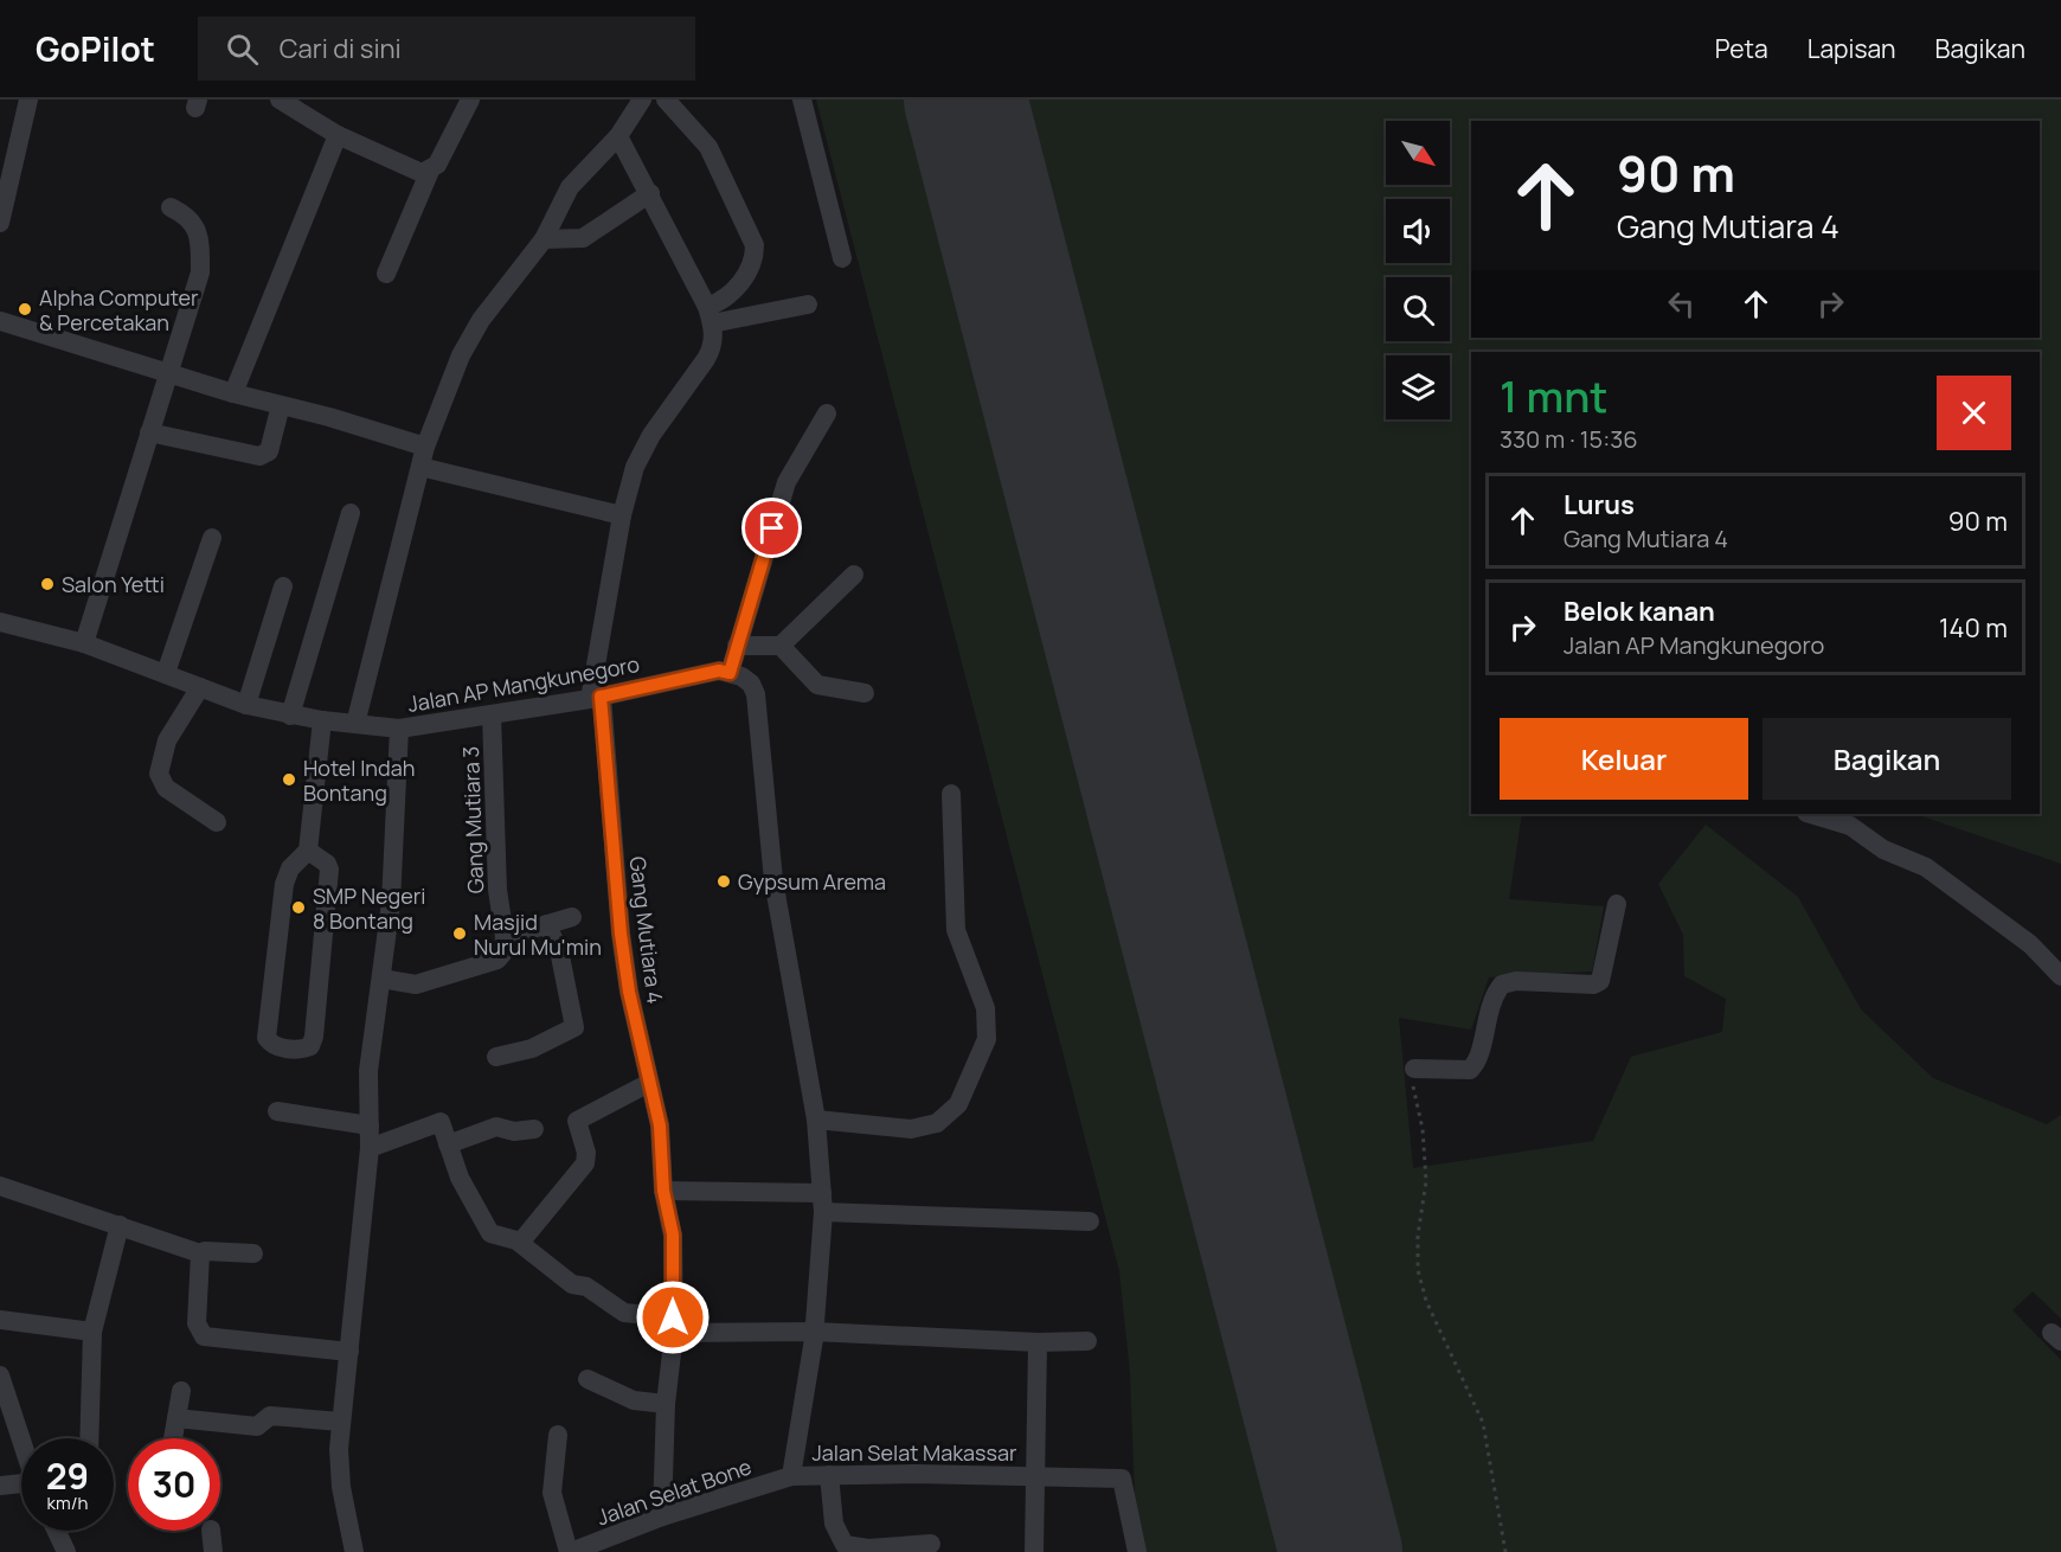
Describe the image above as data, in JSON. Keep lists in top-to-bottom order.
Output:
{
  "streets": {
    "street": [
      "Jalan AP Mangkunegoro",
      "Gang Mutiara 3",
      "Gang Mutiara 4",
      "Jalan Selat Makassar",
      "Jalan Selat Bone"
    ]
  },
  "crossings": [
    ["Jalan AP Mangkunegoro", "Gang Mutiara 3"],
    ["Jalan AP Mangkunegoro", "Gang Mutiara 4"],
    ["Gang Mutiara 4", "Jalan Selat Bone"],
    ["Jalan Selat Makassar", "Jalan Selat Bone"]
  ],
  "places": [
    "Alpha Computer & Percetakan",
    "Salon Yetti",
    "Hotel Indah Bontang",
    "Gypsum Arema",
    "SMP Negeri 8 Bontang",
    "Masjid Nurul Mu'min"
  ],
  "north": "bottom right",
  "page": {
    "header": "GoPilot",
    "search": "Cari di sini",
    "nav": ["Peta", "Lapisan", "Bagikan"],
    "turn": ["90 m", "Gang Mutiara 4"],
    "heading": ["1 mnt", "330 m · 15:36"],
    "list": [
      {
        "name": "Lurus",
        "note": "Gang Mutiara 4",
        "value": "90 m"
      },
      {
        "name": "Belok kanan",
        "note": "Jalan AP Mangkunegoro",
        "value": "140 m"
      }
    ],
    "buttons": ["Keluar", "Bagikan"],
    "speed": "29 km/h",
    "limit": "30"
  }
}
